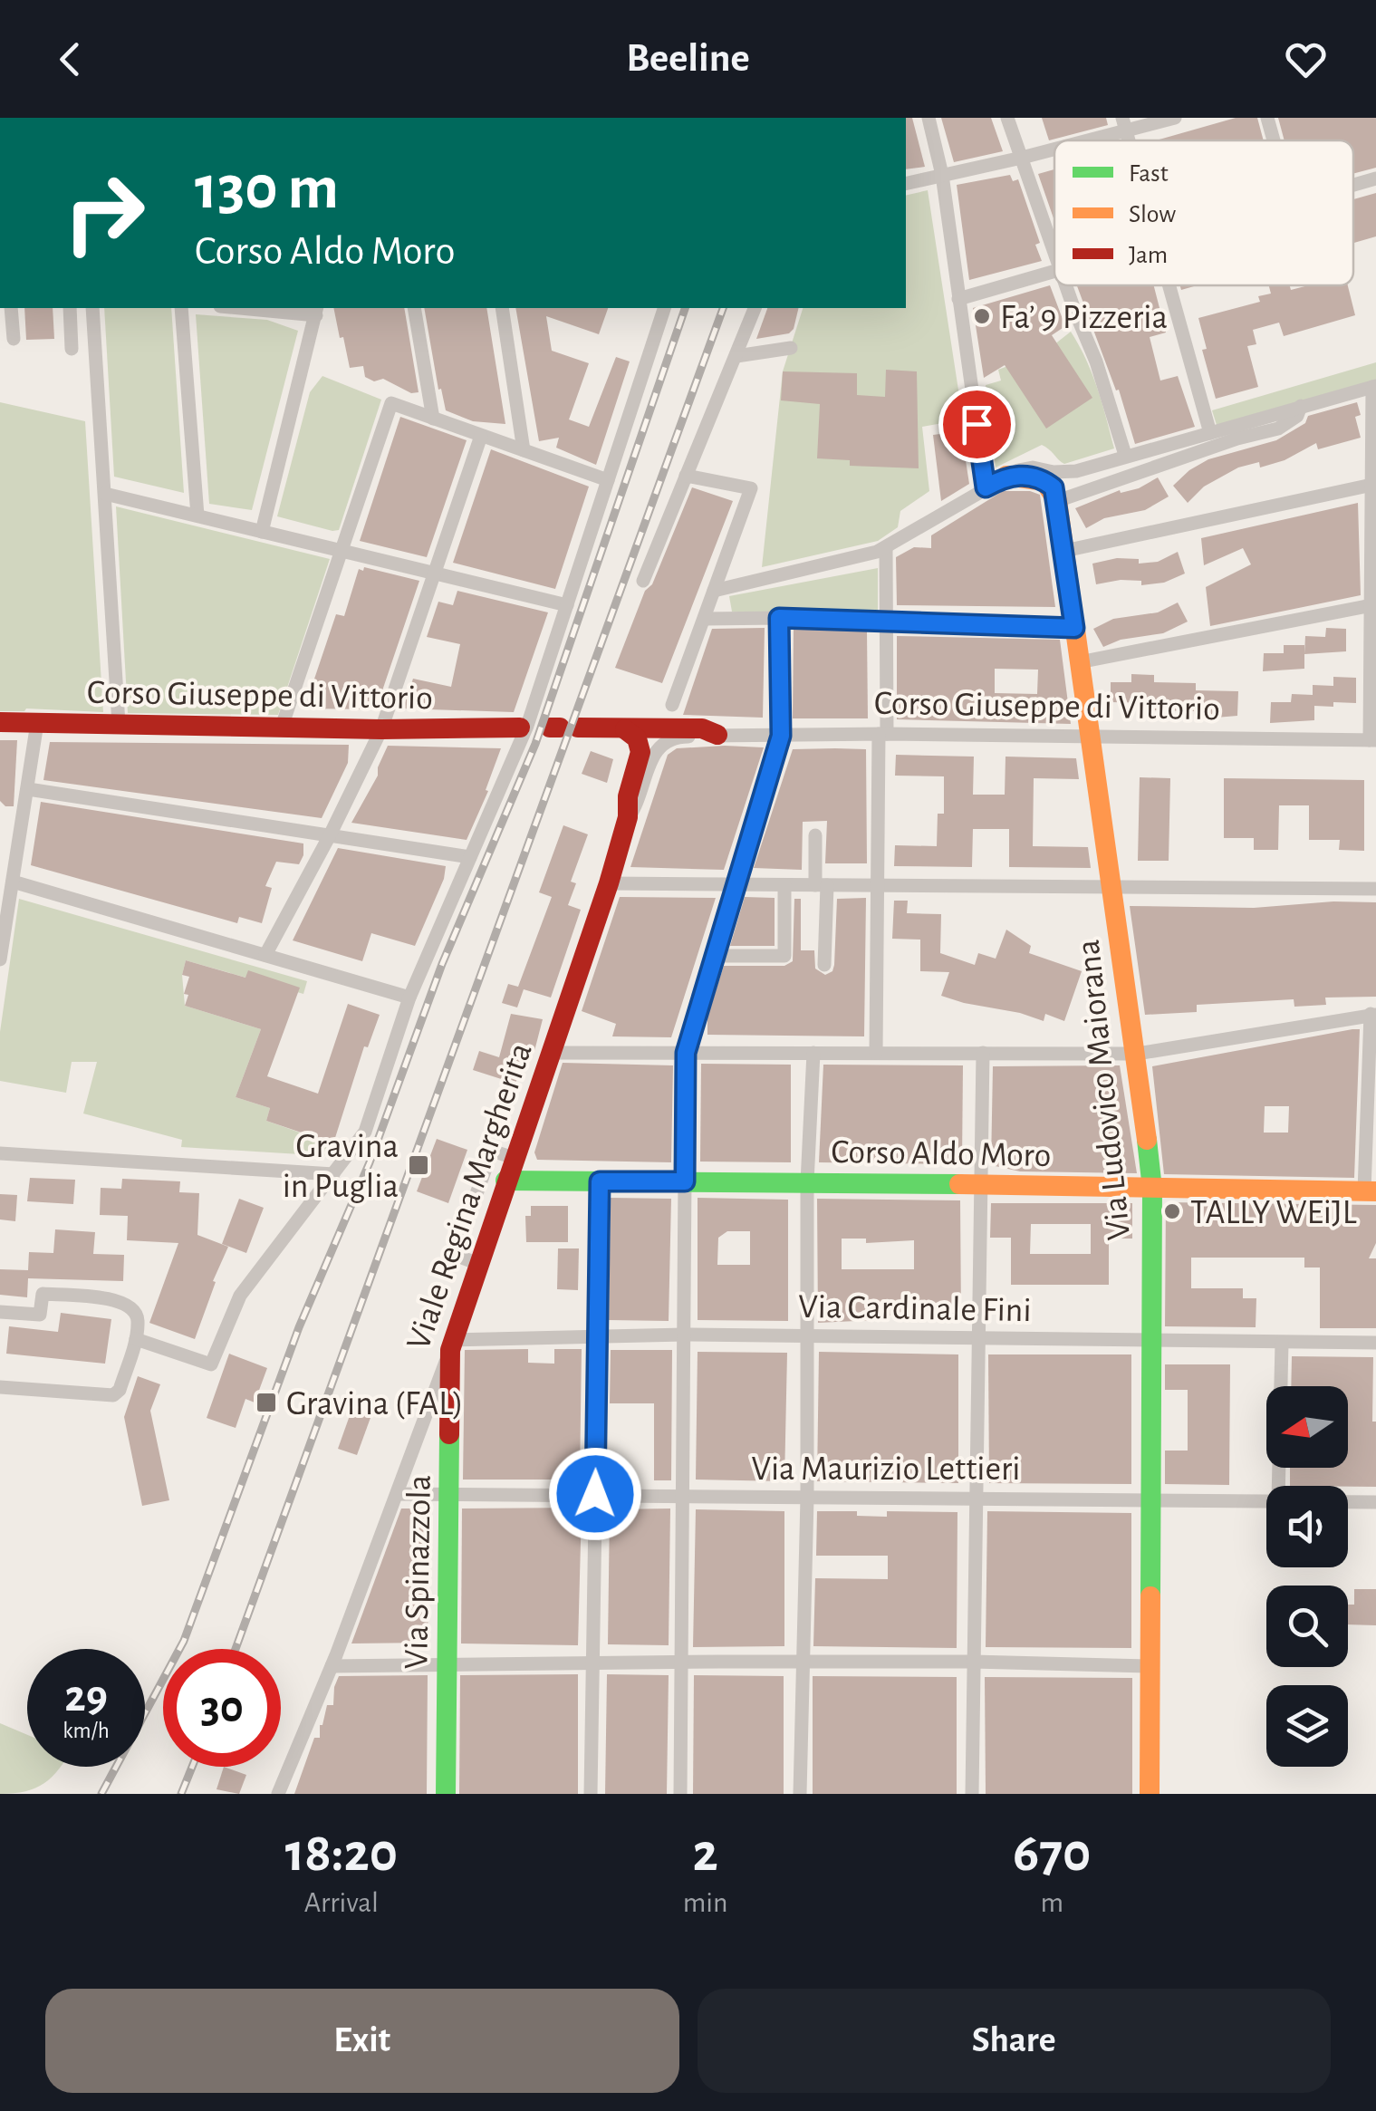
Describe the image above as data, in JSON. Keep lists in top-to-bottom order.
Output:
{
  "streets": {
    "street": [
      "Corso Giuseppe di Vittorio",
      "Via Ludovico Maiorana",
      "Corso Aldo Moro",
      "Viale Regina Margherita",
      "Via Cardinale Fini",
      "Via Maurizio Lettieri",
      "Via Spinazzola"
    ]
  },
  "crossings": [
    ["Corso Giuseppe di Vittorio", "Via Ludovico Maiorana"],
    ["Corso Giuseppe di Vittorio", "Viale Regina Margherita"],
    ["Via Ludovico Maiorana", "Corso Aldo Moro"],
    ["Via Ludovico Maiorana", "Via Cardinale Fini"],
    ["Via Ludovico Maiorana", "Via Maurizio Lettieri"],
    ["Corso Aldo Moro", "Viale Regina Margherita"],
    ["Viale Regina Margherita", "Via Cardinale Fini"],
    ["Viale Regina Margherita", "Via Maurizio Lettieri"],
    ["Viale Regina Margherita", "Via Spinazzola"],
    ["Via Cardinale Fini", "Via Spinazzola"],
    ["Via Maurizio Lettieri", "Via Spinazzola"]
  ],
  "places": {
    "other": ["Fa’ 9 Pizzeria", "TALLY WEiJL"],
    "transit": ["Gravina in Puglia", "Gravina (FAL)"]
  },
  "legend": ["Fast", "Slow", "Jam"],
  "north": "left",
  "page": {
    "header": "Beeline",
    "turn": ["130 m", "Corso Aldo Moro"],
    "speed": "29 km/h",
    "limit": "30",
    "eta": [
      "18:20",
      "Arrival",
      "2",
      "min",
      "670",
      "m"
    ],
    "buttons": ["Exit", "Share"]
  }
}
